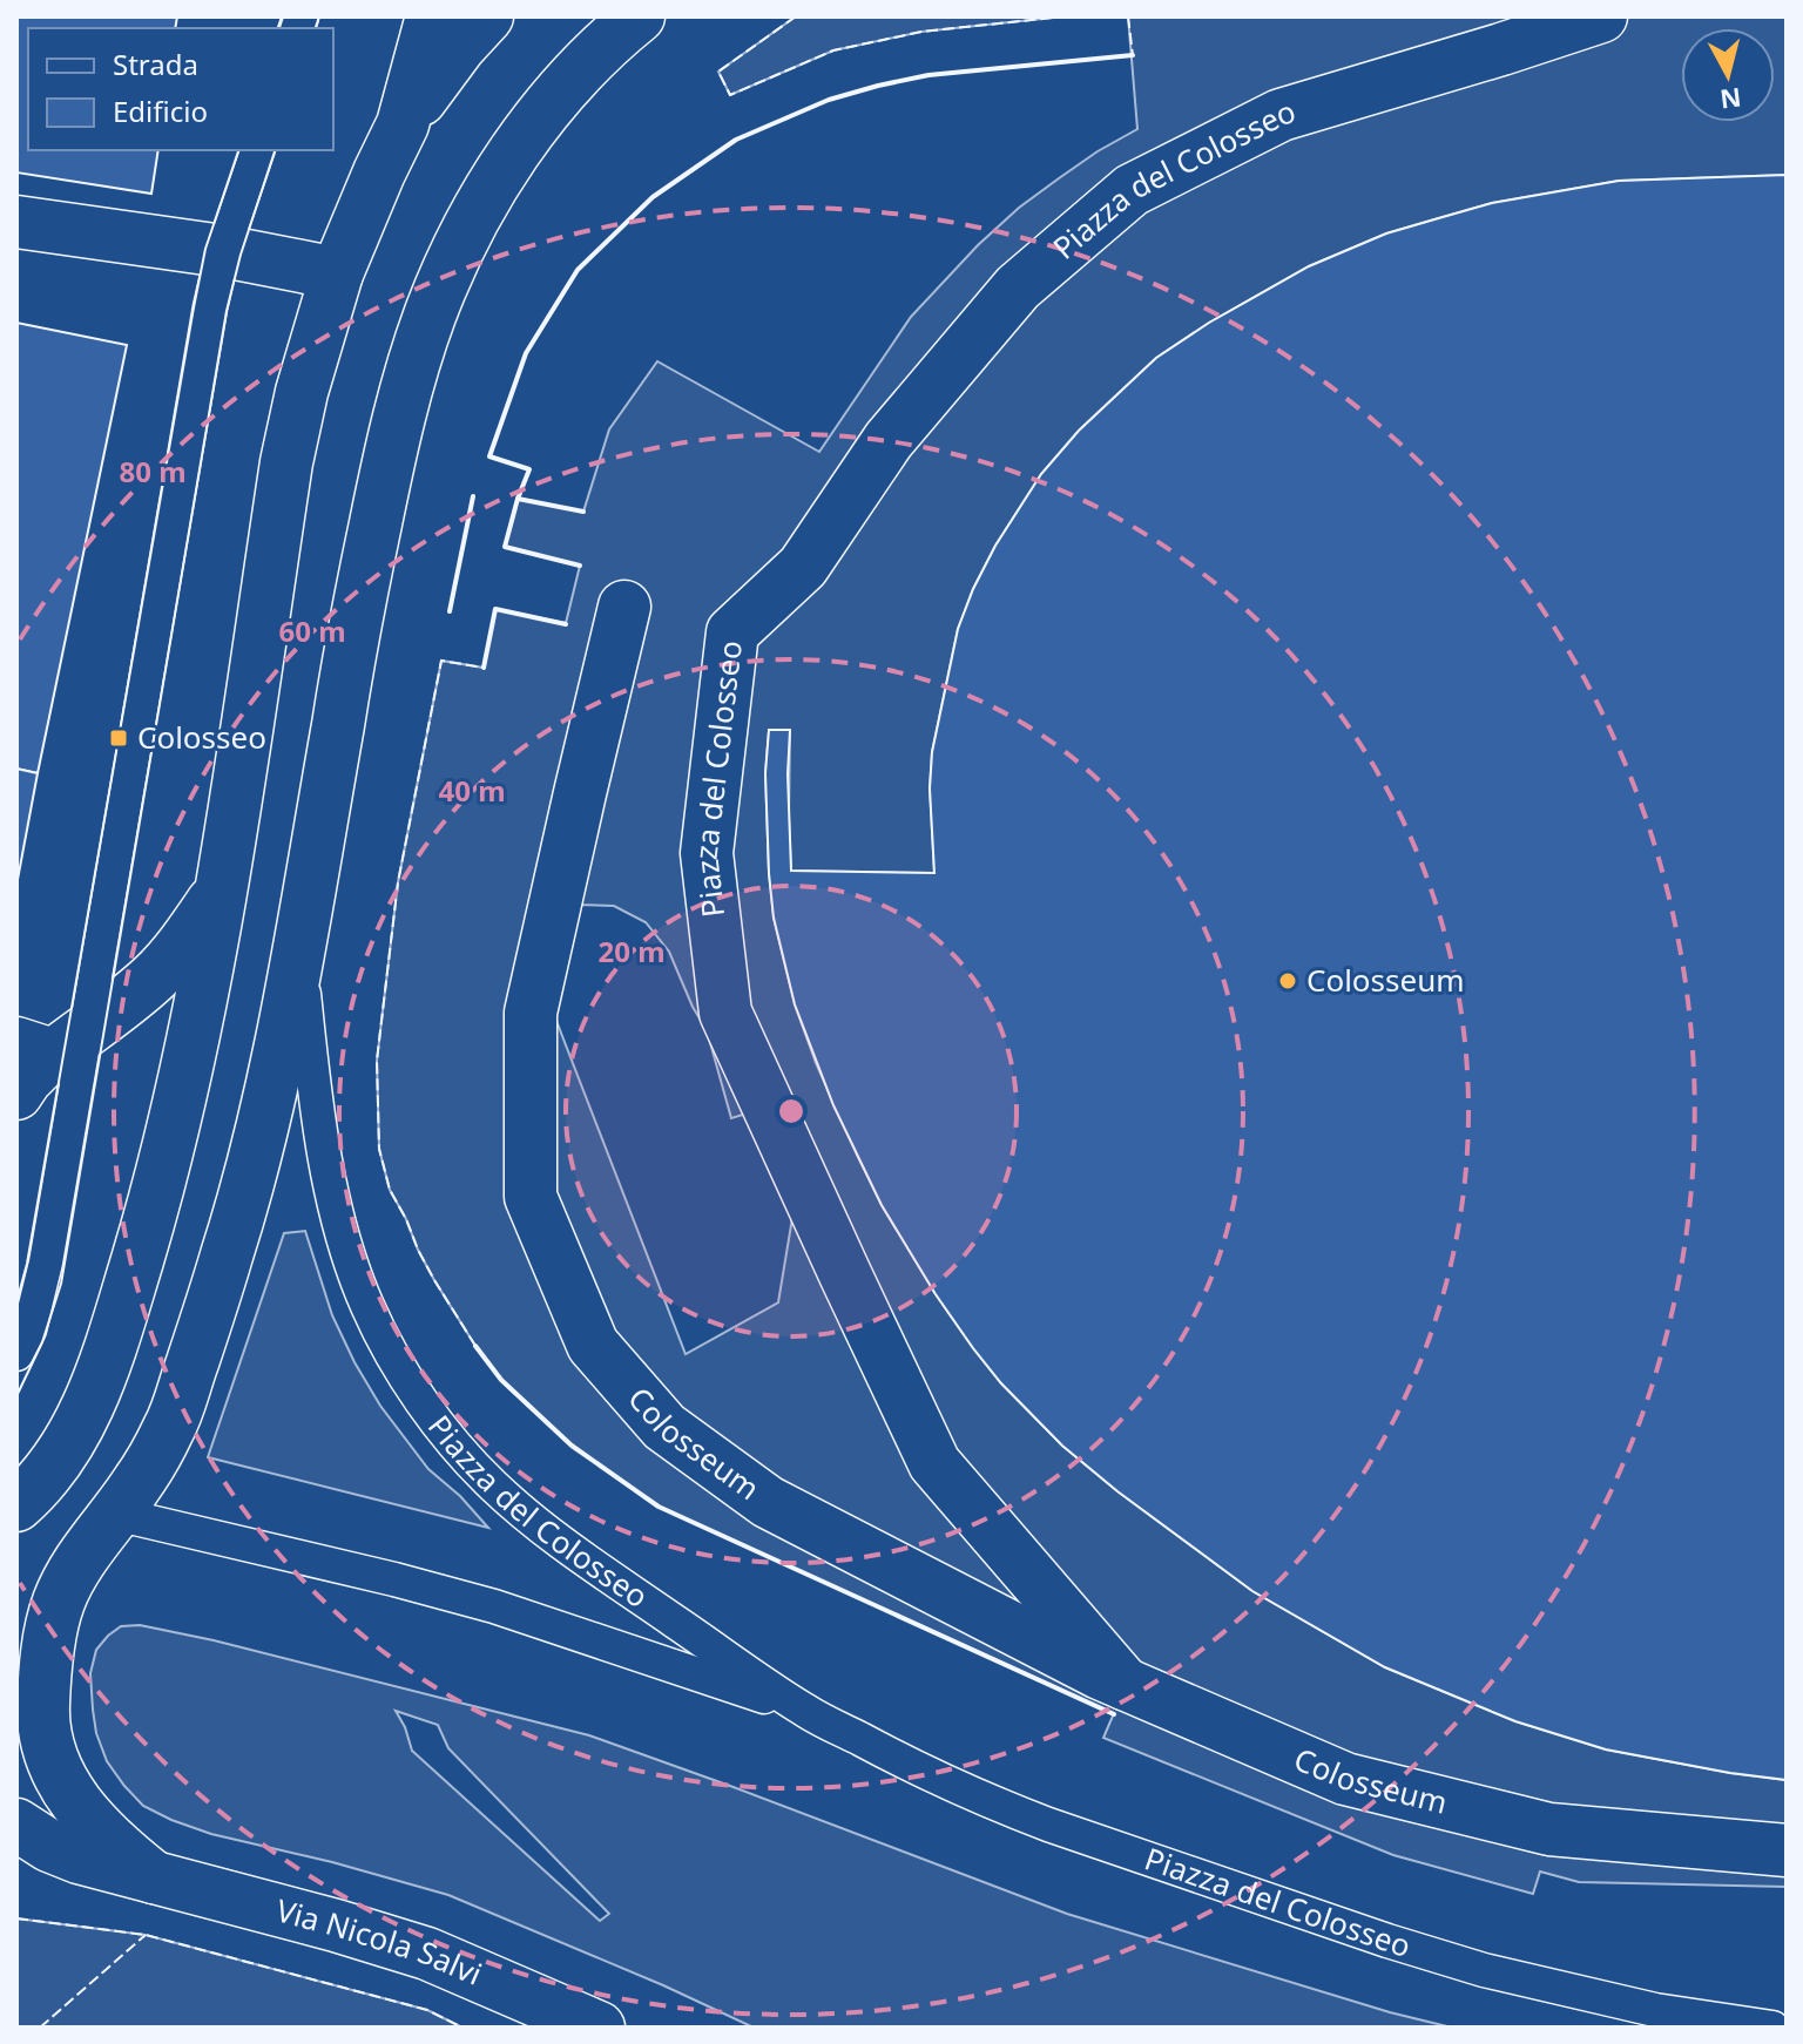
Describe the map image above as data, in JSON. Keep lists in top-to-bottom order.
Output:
{
  "streets": {
    "street": ["Piazza del Colosseo", "Colosseum", "Via Nicola Salvi"]
  },
  "crossings": [
    ["Piazza del Colosseo", "Colosseum"],
    ["Piazza del Colosseo", "Via Nicola Salvi"]
  ],
  "places": {
    "transit": ["Colosseo"],
    "other": ["Colosseum"]
  },
  "legend": ["Strada", "Edificio"],
  "north": "bottom",
  "rings": [
    "80 m",
    "60 m",
    "40 m",
    "20 m"
  ]
}
